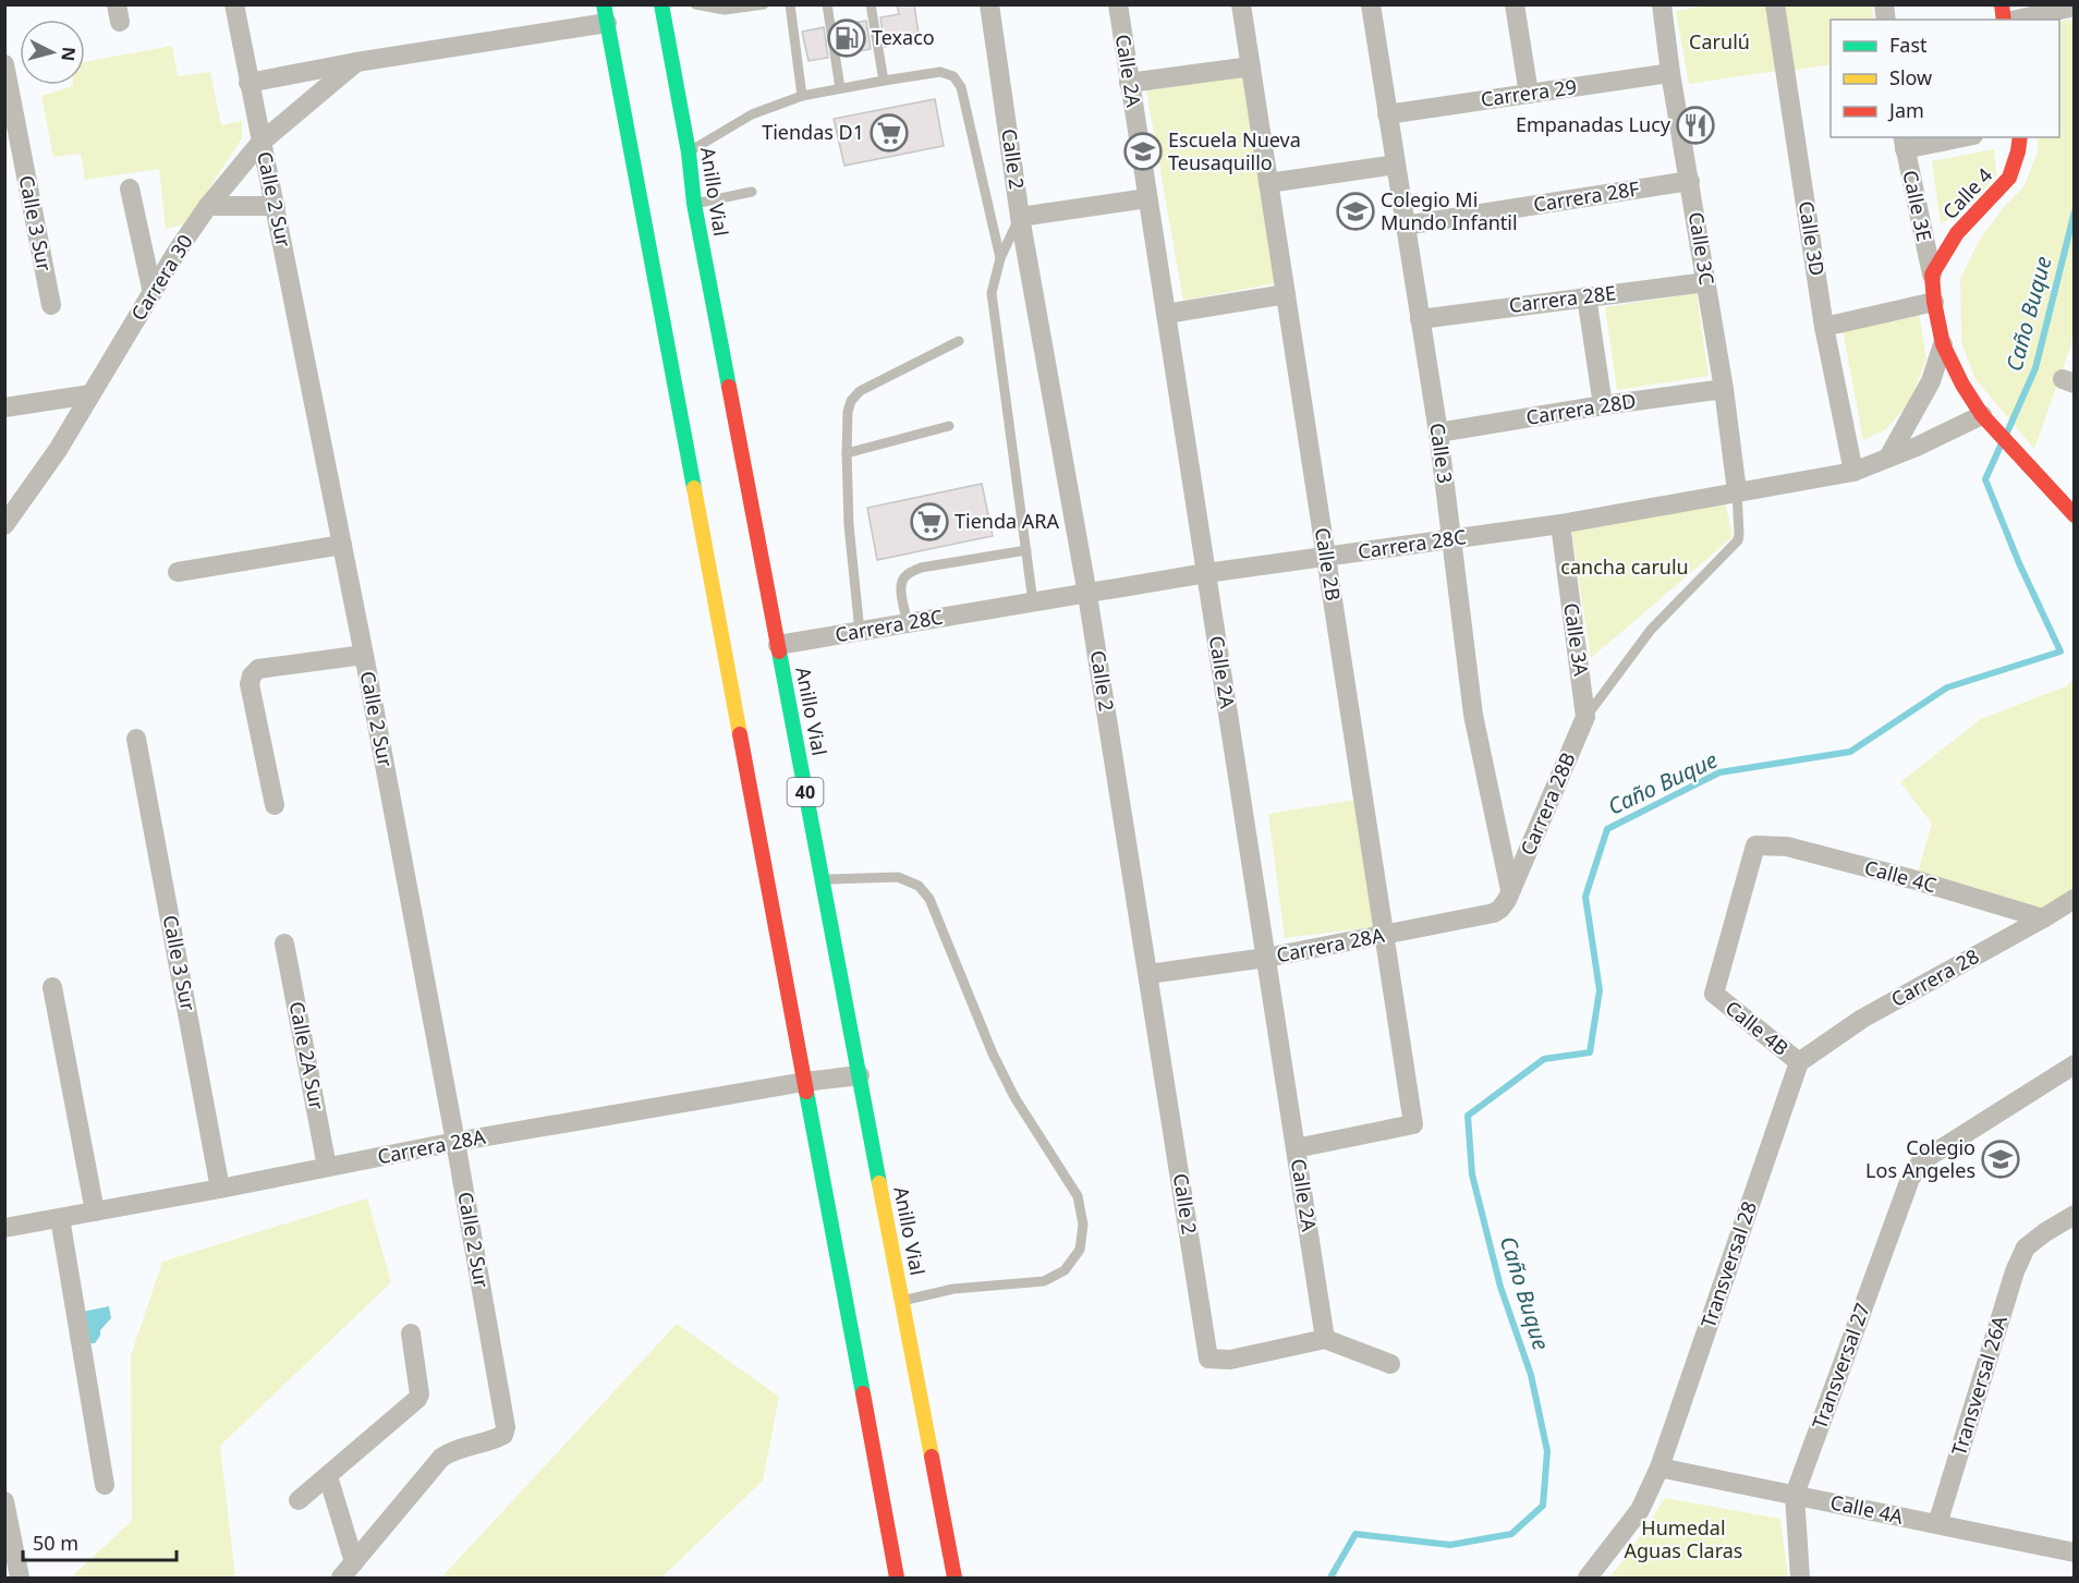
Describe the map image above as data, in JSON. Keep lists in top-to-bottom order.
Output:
{
  "streets": {
    "main road": ["Anillo Vial", "Calle 4", "40"],
    "street": [
      "Calle 2A",
      "Carrera 29",
      "Calle 2",
      "Carrera 28F",
      "Calle 2 Sur",
      "Calle 3E",
      "Calle 3 Sur",
      "Calle 3D",
      "Calle 3C",
      "Carrera 30",
      "Carrera 28E",
      "Carrera 28D",
      "Calle 3",
      "Carrera 28C",
      "Calle 2B",
      "Calle 3A",
      "Carrera 28B",
      "Calle 4C",
      "Carrera 28A",
      "Carrera 28",
      "Calle 4B",
      "Calle 2A Sur",
      "Transversal 28",
      "Transversal 27",
      "Transversal 26A",
      "Calle 4A"
    ]
  },
  "crossings": [
    ["Calle 2A", "Calle 2"],
    ["Calle 2A", "Carrera 28C"],
    ["Calle 2A", "Calle 2B"],
    ["Calle 2A", "Carrera 28A"],
    ["Carrera 29", "Calle 3C"],
    ["Carrera 29", "Calle 3"],
    ["Calle 2", "Carrera 28C"],
    ["Calle 2", "Carrera 28A"],
    ["Anillo Vial", "Carrera 28C"],
    ["Anillo Vial", "Carrera 28A"],
    ["Calle 4", "Calle 3E"],
    ["Carrera 28F", "Calle 3C"],
    ["Carrera 28F", "Calle 3"],
    ["Calle 2 Sur", "Carrera 30"],
    ["Calle 2 Sur", "Carrera 28A"],
    ["Calle 3 Sur", "Carrera 28A"],
    ["Calle 3D", "Carrera 28C"],
    ["Calle 3C", "Carrera 28E"],
    ["Calle 3C", "Carrera 28D"],
    ["Calle 3C", "Carrera 28C"],
    ["Carrera 28E", "Calle 3"],
    ["Carrera 28D", "Calle 3"],
    ["Calle 3", "Carrera 28C"],
    ["Calle 3", "Carrera 28B"],
    ["Calle 3", "Carrera 28A"],
    ["Carrera 28C", "Calle 2B"],
    ["Carrera 28C", "Calle 3A"],
    ["Calle 2B", "Carrera 28A"],
    ["Calle 3A", "Carrera 28B"],
    ["Carrera 28B", "Carrera 28A"],
    ["Calle 4C", "Carrera 28"],
    ["Calle 4C", "Calle 4B"],
    ["Carrera 28A", "Calle 2A Sur"],
    ["Carrera 28", "Calle 4B"],
    ["Carrera 28", "Transversal 28"],
    ["Calle 4B", "Transversal 28"],
    ["Transversal 28", "Calle 4A"],
    ["Transversal 27", "Calle 4A"],
    ["Transversal 26A", "Calle 4A"]
  ],
  "water": ["Caño Buque"],
  "parks": ["Carulú", "cancha carulu", "Humedal Aguas Claras"],
  "places": {
    "fuel station": ["Texaco"],
    "restaurant": ["Empanadas Lucy"],
    "supermarket": ["Tiendas D1", "Tienda ARA"],
    "school or university": ["Escuela Nueva Teusaquillo", "Colegio Mi Mundo Infantil", "Colegio Los Angeles"]
  },
  "legend": ["Fast", "Slow", "Jam"],
  "scale_bar": "50 m",
  "north": "right"
}
